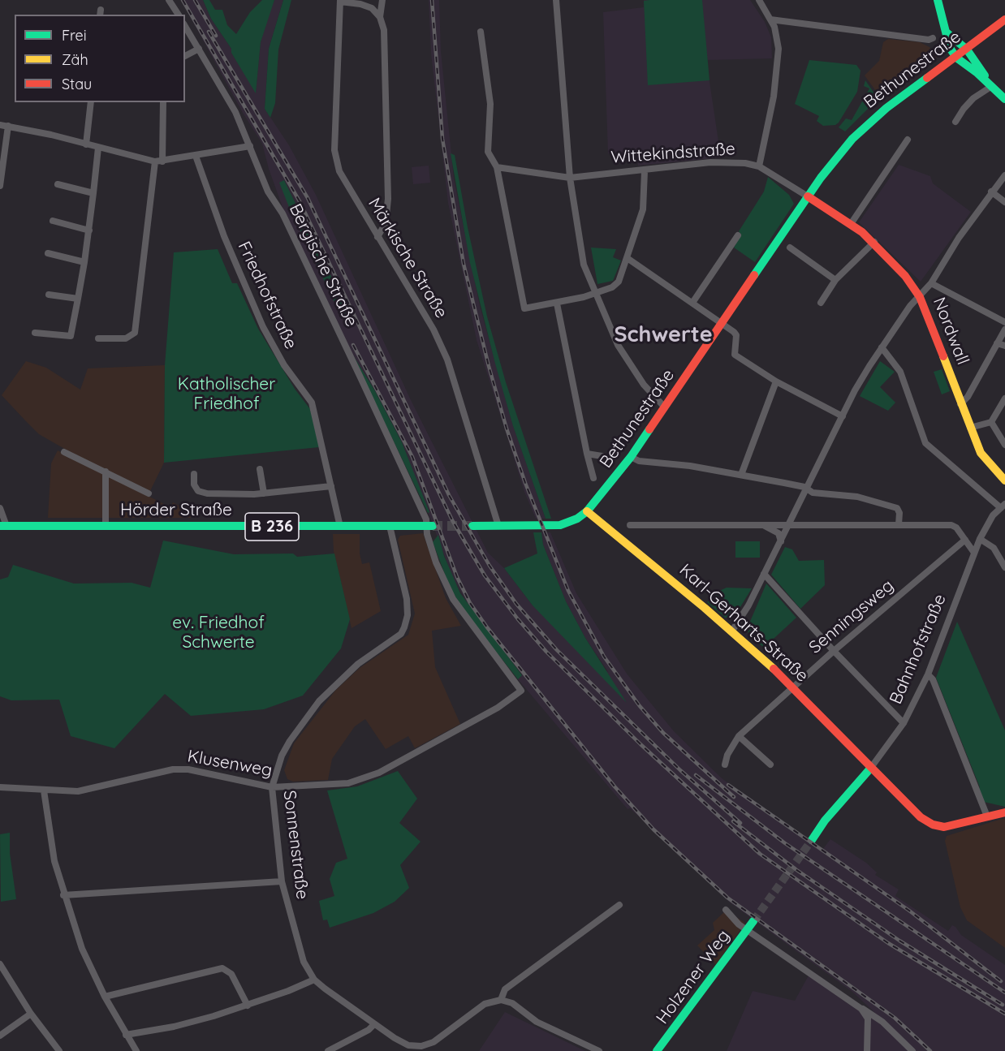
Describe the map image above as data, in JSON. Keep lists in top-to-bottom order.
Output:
{
  "streets": {
    "main road": [
      "Bethunestraße",
      "Wittekindstraße",
      "Nordwall",
      "Hörder Straße",
      "B 236",
      "Karl-Gerharts-Straße",
      "Bahnhofstraße",
      "Holzener Weg"
    ],
    "street": [
      "Märkische Straße",
      "Bergische Straße",
      "Friedhofstraße",
      "Senningsweg",
      "Klusenweg",
      "Sonnenstraße"
    ]
  },
  "crossings": [
    ["Bethunestraße", "Wittekindstraße"],
    ["Bethunestraße", "Karl-Gerharts-Straße"],
    ["Wittekindstraße", "Nordwall"],
    ["Bergische Straße", "Hörder Straße"],
    ["Bergische Straße", "Klusenweg"],
    ["Friedhofstraße", "Hörder Straße"],
    ["Hörder Straße", "Sonnenstraße"],
    ["Senningsweg", "Karl-Gerharts-Straße"],
    ["Karl-Gerharts-Straße", "Bahnhofstraße"],
    ["Klusenweg", "Sonnenstraße"]
  ],
  "districts": ["Schwerte"],
  "parks": ["Katholischer Friedhof", "ev. Friedhof Schwerte"],
  "legend": ["Frei", "Zäh", "Stau"]
}
